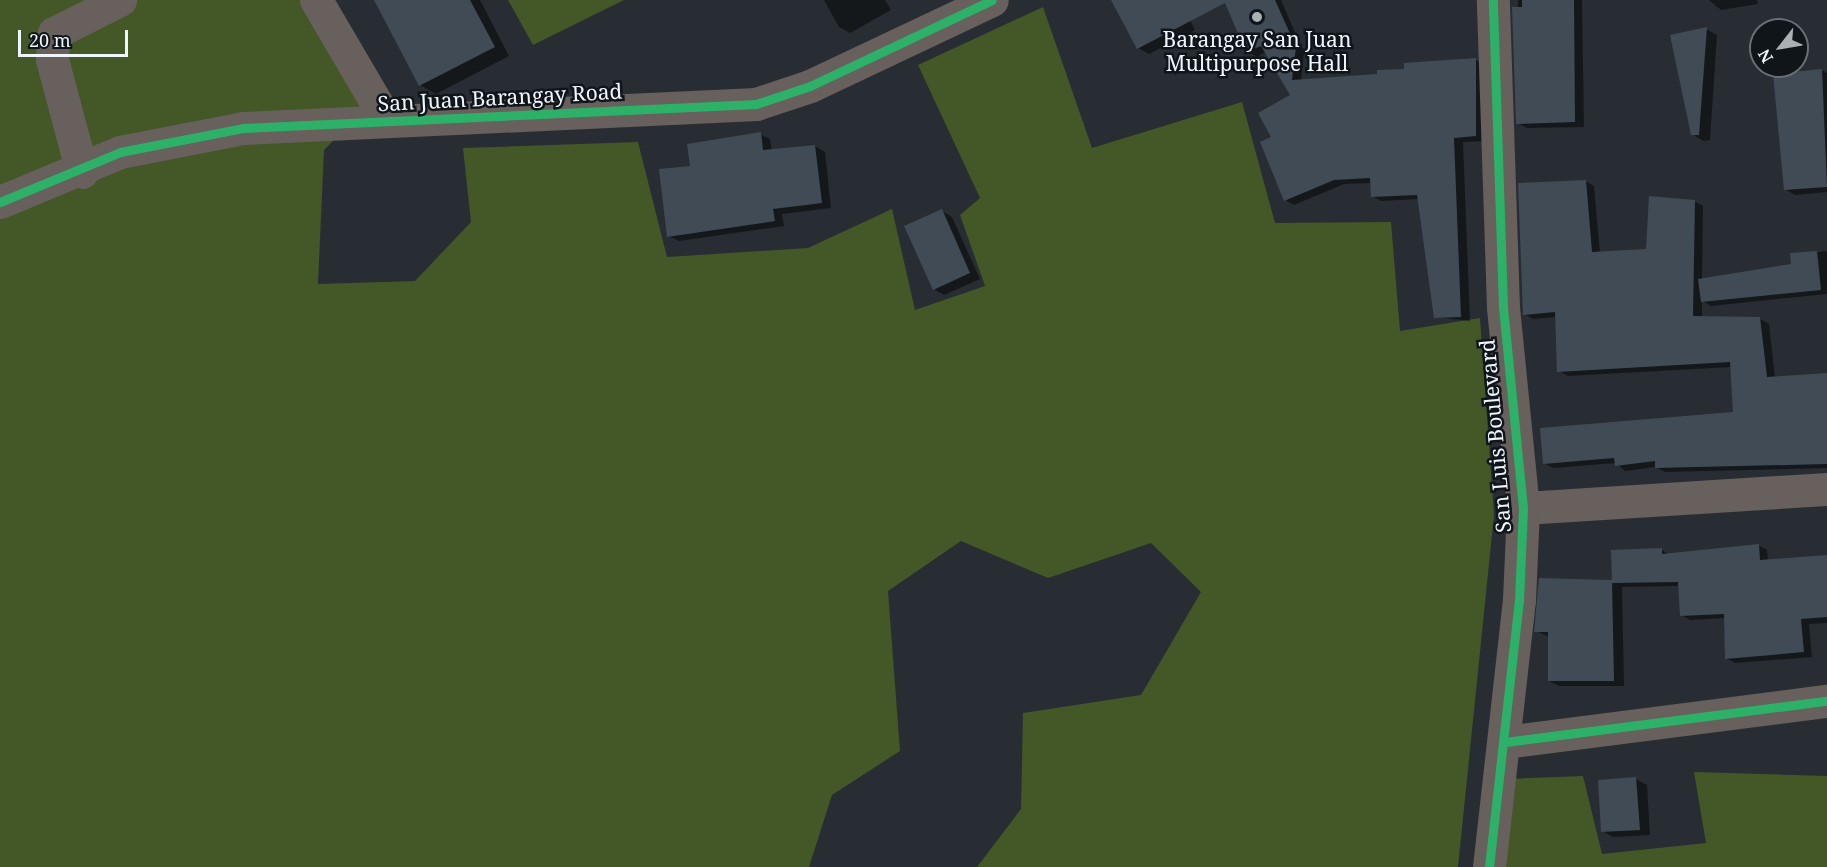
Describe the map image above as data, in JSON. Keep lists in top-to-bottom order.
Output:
{
  "streets": {
    "street": ["San Juan Barangay Road", "San Luis Boulevard"]
  },
  "places": ["Barangay San Juan Multipurpose Hall"],
  "scale_bar": "20 m",
  "north": "bottom left"
}
